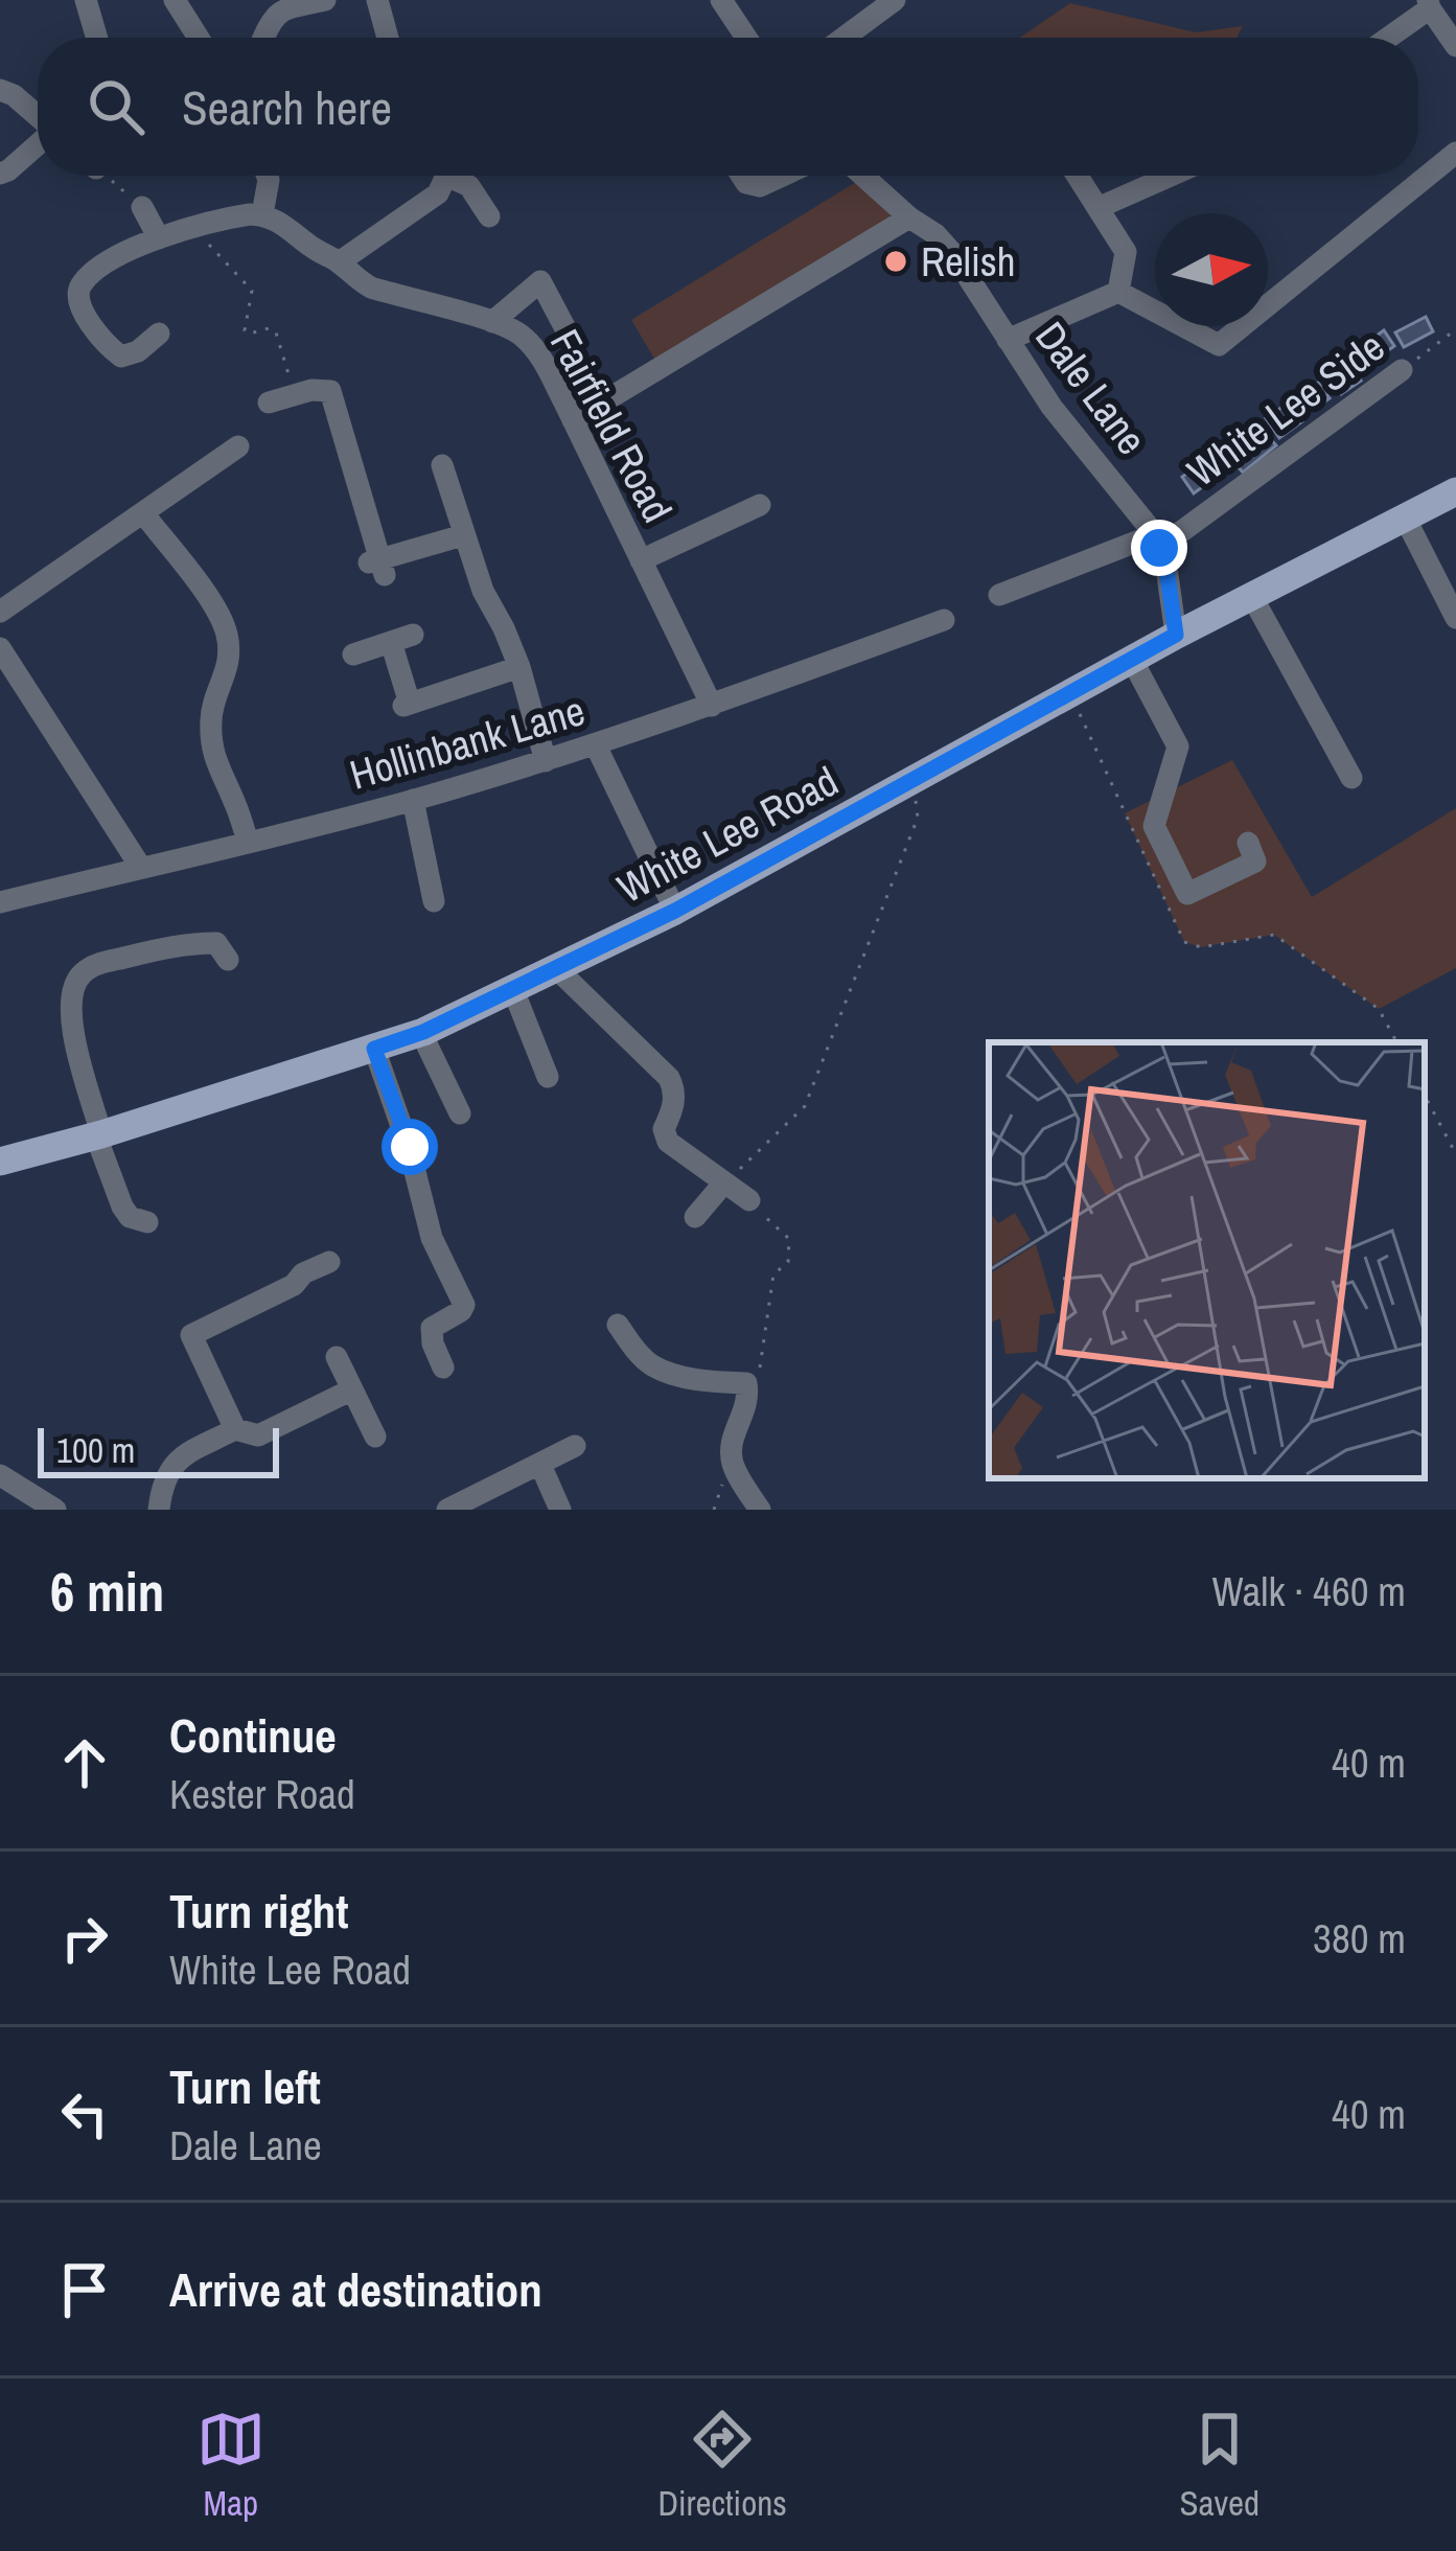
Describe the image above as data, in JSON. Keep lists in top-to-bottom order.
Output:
{
  "streets": {
    "main road": ["White Lee Road"],
    "street": [
      "Dale Lane",
      "White Lee Side",
      "Fairfield Road",
      "Hollinbank Lane"
    ]
  },
  "crossings": [
    ["Dale Lane", "White Lee Side"],
    ["Dale Lane", "White Lee Road"],
    ["Fairfield Road", "Hollinbank Lane"]
  ],
  "places": ["Relish"],
  "scale_bar": "100 m",
  "north": "right",
  "page": {
    "search": "Search here",
    "scale": "100 m",
    "heading": ["6 min", "Walk · 460 m"],
    "list": [
      ["Continue", "Kester Road", "40 m"],
      ["Turn right", "White Lee Road", "380 m"],
      ["Turn left", "Dale Lane", "40 m"],
      "Arrive at destination"
    ],
    "nav": ["Map", "Directions", "Saved"]
  }
}
